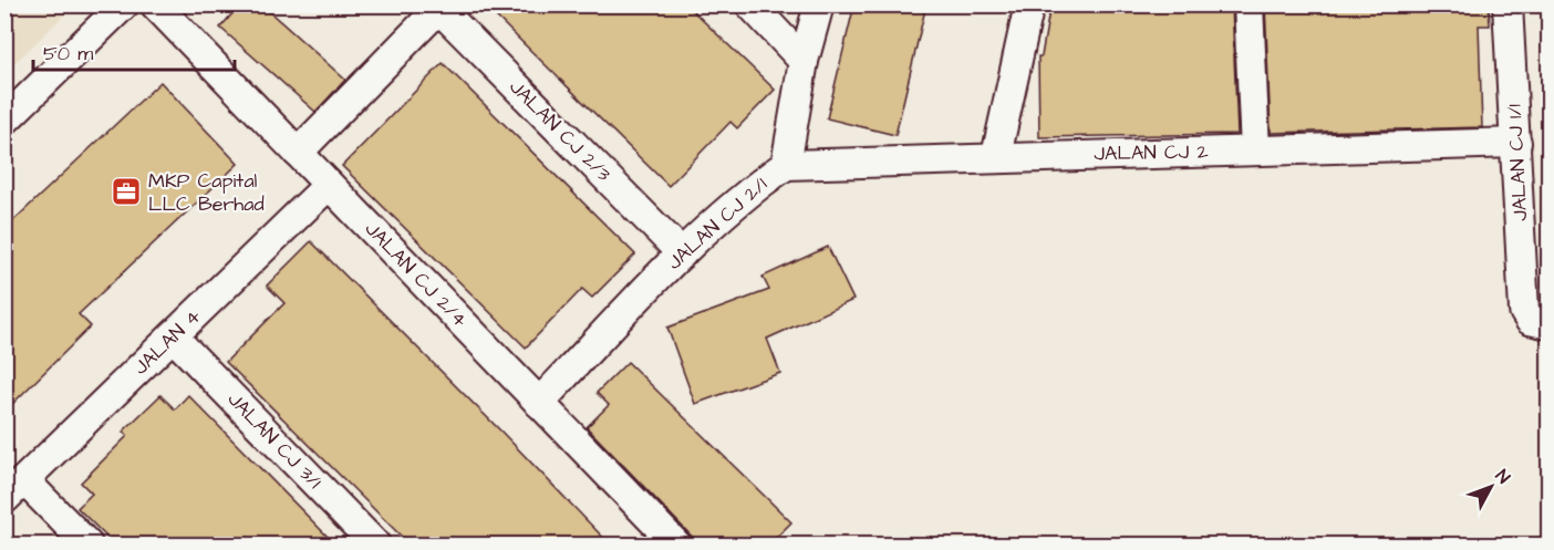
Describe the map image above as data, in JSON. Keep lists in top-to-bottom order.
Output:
{
  "streets": {
    "street": [
      "JALAN CJ 2/3",
      "JALAN CJ 2",
      "JALAN CJ 1/1",
      "JALAN CJ 2/1",
      "JALAN CJ 2/4",
      "JALAN 4",
      "JALAN CJ 3/1"
    ]
  },
  "crossings": [
    ["JALAN CJ 2/3", "JALAN CJ 2/1"],
    ["JALAN CJ 2", "JALAN CJ 1/1"],
    ["JALAN CJ 2", "JALAN CJ 2/1"],
    ["JALAN CJ 2/1", "JALAN CJ 2/4"],
    ["JALAN CJ 2/4", "JALAN 4"],
    ["JALAN 4", "JALAN CJ 3/1"]
  ],
  "places": {
    "office": ["MKP Capital LLC Berhad"]
  },
  "scale_bar": "50 m",
  "north": "top right"
}
